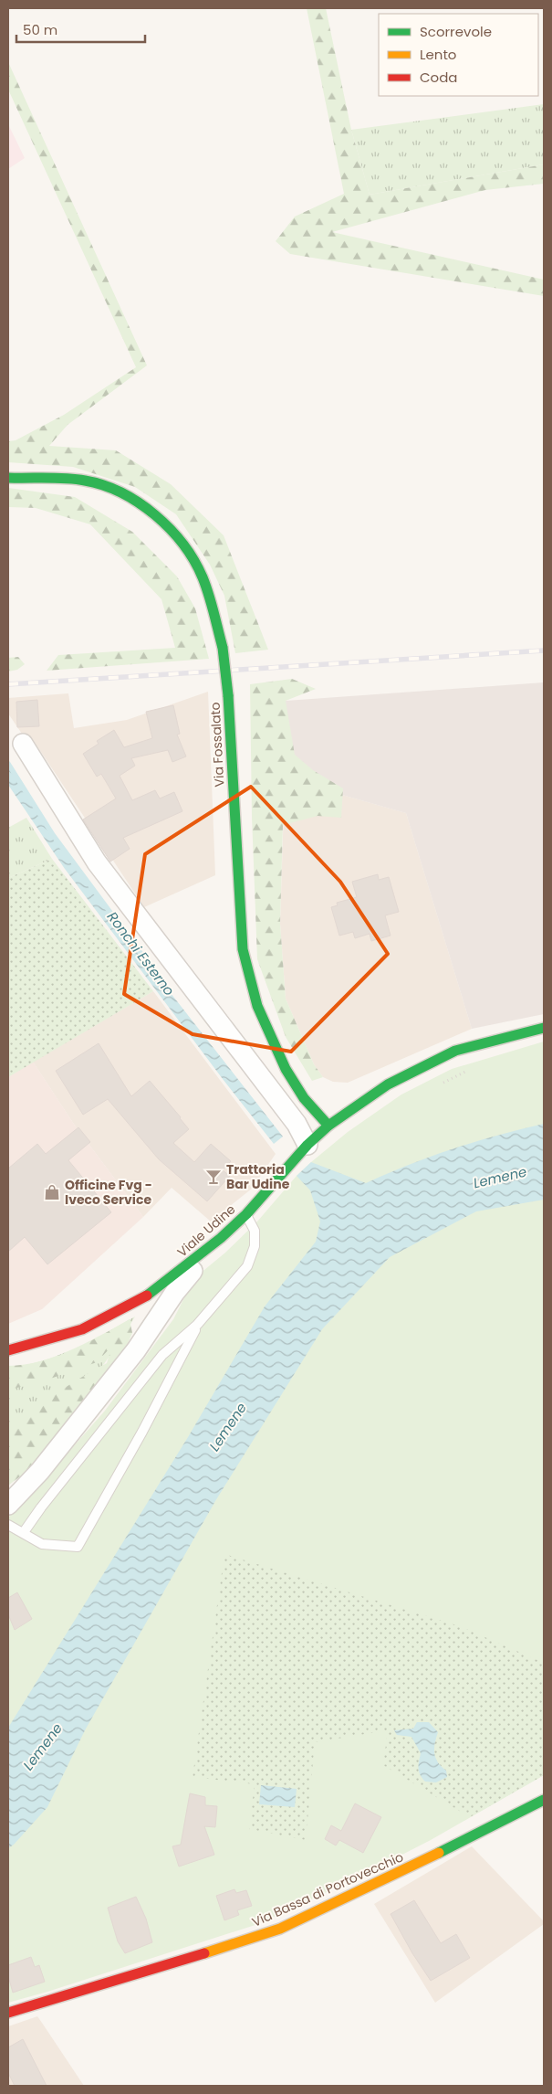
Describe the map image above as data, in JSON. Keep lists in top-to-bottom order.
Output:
{
  "streets": {
    "street": ["Via Fossalato", "Viale Udine", "Via Bassa di Portovecchio"]
  },
  "crossings": [
    ["Via Fossalato", "Viale Udine"]
  ],
  "water": ["Ronchi Esterno", "Lemene"],
  "places": {
    "bar": ["Trattoria Bar Udine"],
    "shop": ["Officine Fvg - Iveco Service"]
  },
  "legend": ["Scorrevole", "Lento", "Coda"],
  "scale_bar": "50 m"
}
